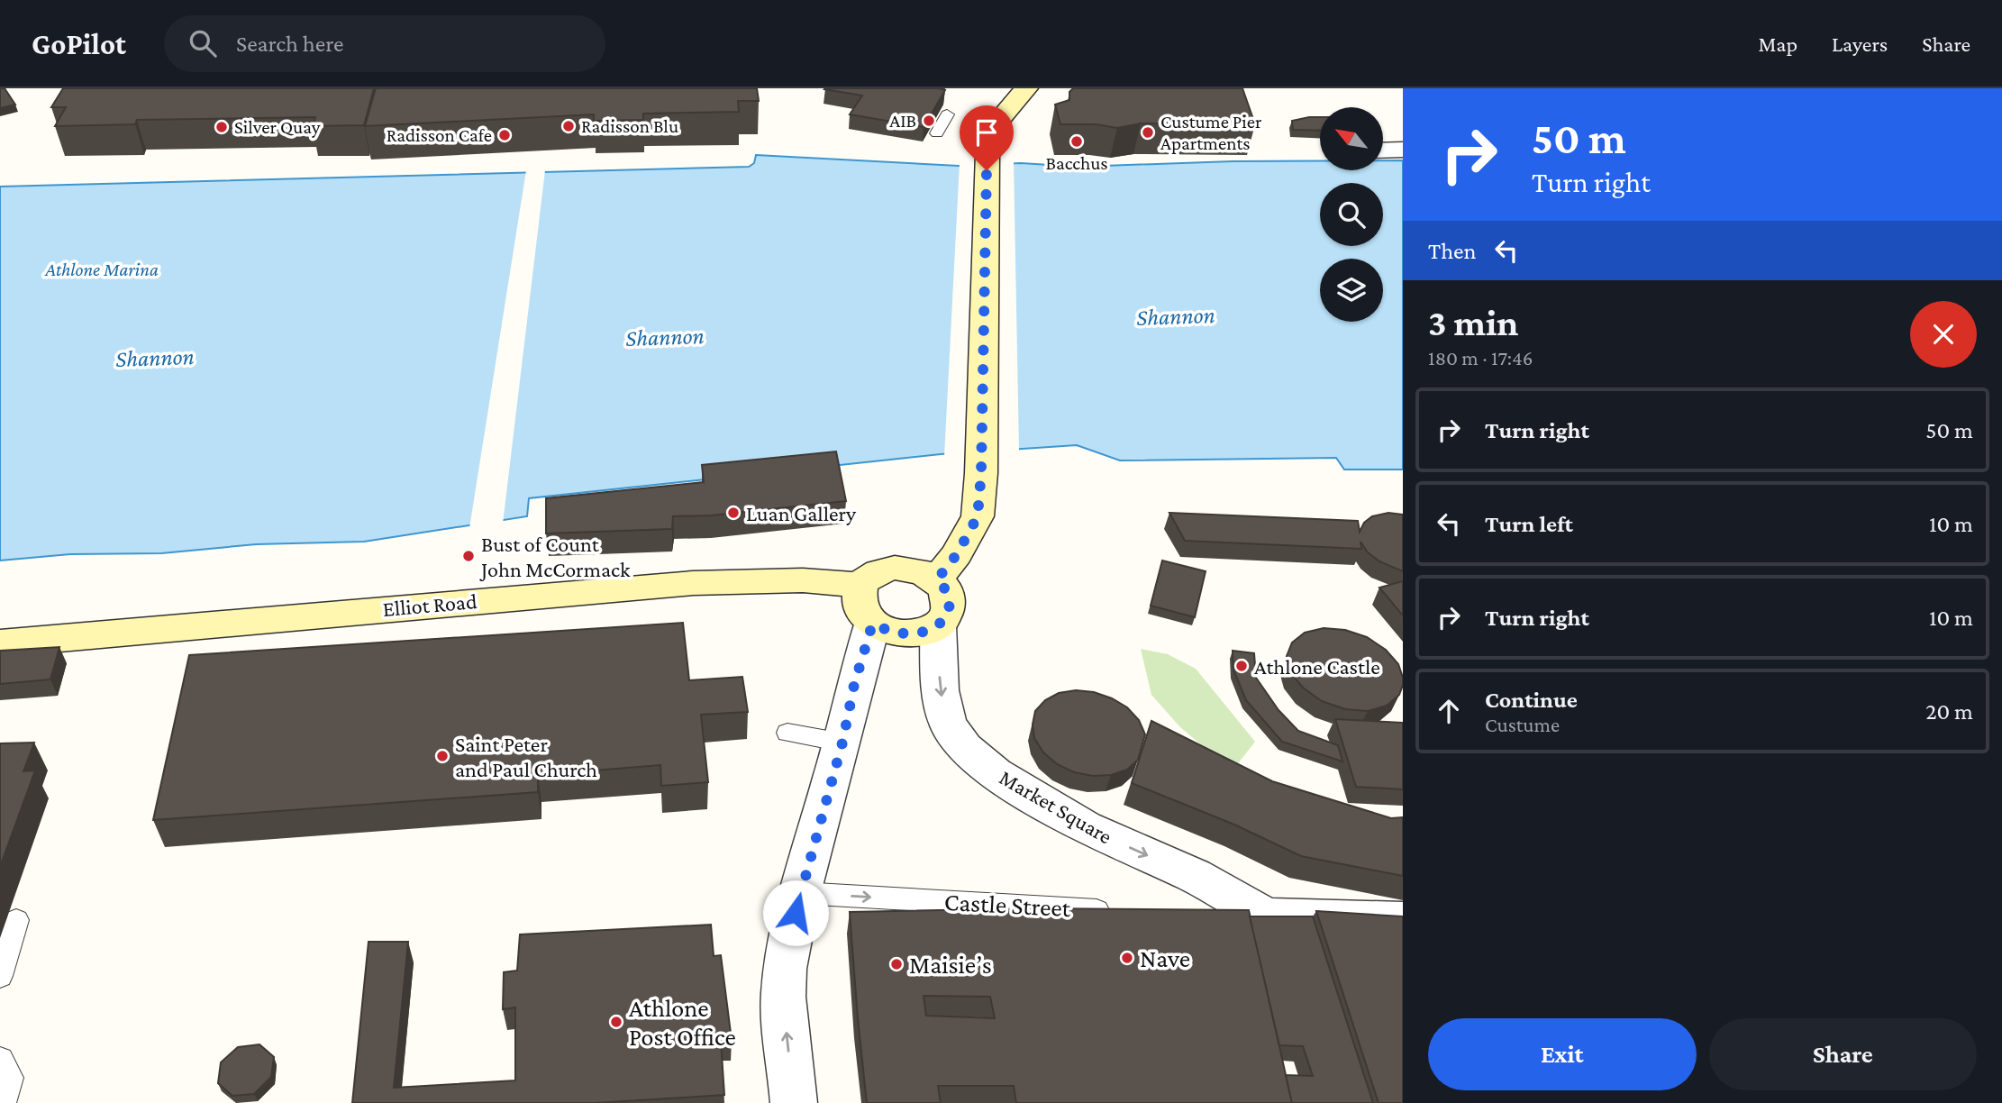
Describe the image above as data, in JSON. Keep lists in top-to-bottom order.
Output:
{
  "streets": {
    "main road": ["Elliot Road"],
    "street": ["Market Square"],
    "lane": ["Castle Street"]
  },
  "crossings": [
    ["Elliot Road", "Market Square"]
  ],
  "one_way": ["Market Square", "Castle Street"],
  "water": ["Athlone Marina", "Shannon"],
  "places": [
    "AIB",
    "Radisson Blu",
    "Silver Quay",
    "Custume Pier Apartments",
    "Radisson Cafe",
    "Bacchus",
    "Luan Gallery",
    "Bust of Count John McCormack",
    "Athlone Castle",
    "Saint Peter and Paul Church",
    "Nave",
    "Maisie’s",
    "Athlone Post Office"
  ],
  "north": "top left",
  "page": {
    "header": "GoPilot",
    "search": "Search here",
    "nav": ["Map", "Layers", "Share"],
    "turn": ["50 m", "Turn right"],
    "then": "Then",
    "heading": ["3 min", "180 m · 17:46"],
    "list": [
      {
        "name": "Turn right",
        "value": "50 m"
      },
      {
        "name": "Turn left",
        "value": "10 m"
      },
      {
        "name": "Turn right",
        "value": "10 m"
      },
      {
        "name": "Continue",
        "note": "Custume",
        "value": "20 m"
      }
    ],
    "buttons": ["Exit", "Share"]
  }
}
